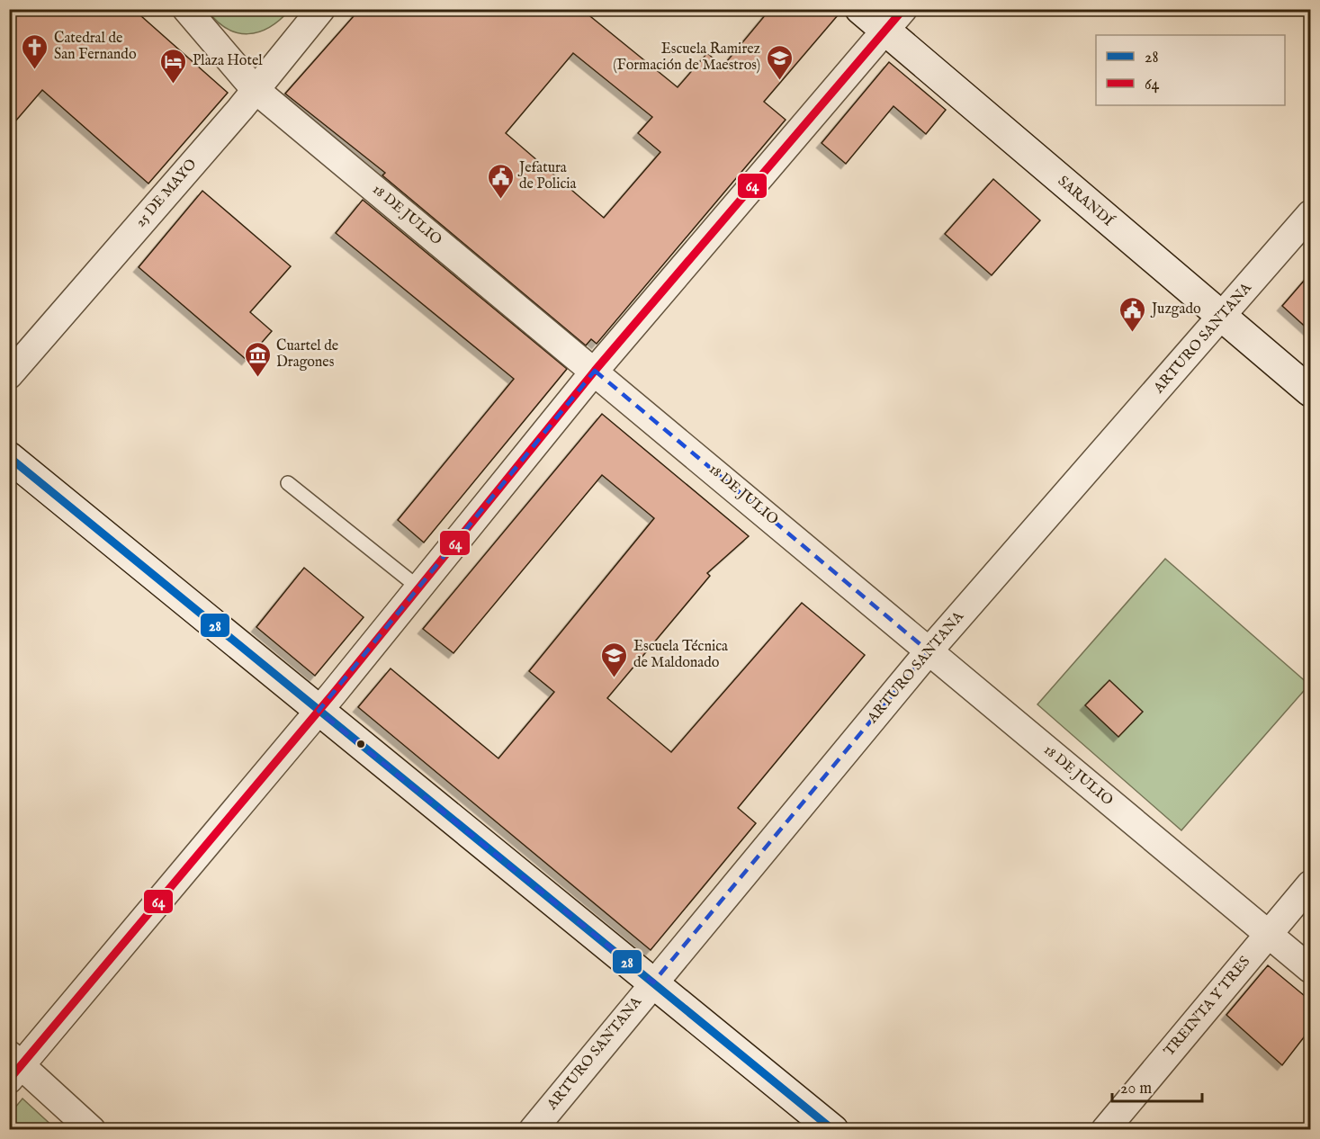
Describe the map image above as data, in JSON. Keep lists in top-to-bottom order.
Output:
{
  "streets": {
    "street": [
      "25 DE MAYO",
      "SARANDÍ",
      "18 DE JULIO",
      "ARTURO SANTANA",
      "TREINTA Y TRES"
    ]
  },
  "crossings": [
    ["25 DE MAYO", "18 DE JULIO"],
    ["SARANDÍ", "ARTURO SANTANA"],
    ["18 DE JULIO", "ARTURO SANTANA"],
    ["18 DE JULIO", "TREINTA Y TRES"]
  ],
  "places": {
    "church": ["Catedral de San Fernando"],
    "school or university": ["Escuela Ramirez (Formación de Maestros)", "Escuela Técnica de Maldonado"],
    "hotel": ["Plaza Hotel"],
    "public building": ["Jefatura de Policia", "Juzgado"],
    "museum": ["Cuartel de Dragones"]
  },
  "lines": ["transit line 64", "transit line 28"],
  "legend": ["28", "64"],
  "scale_bar": "20 m"
}
